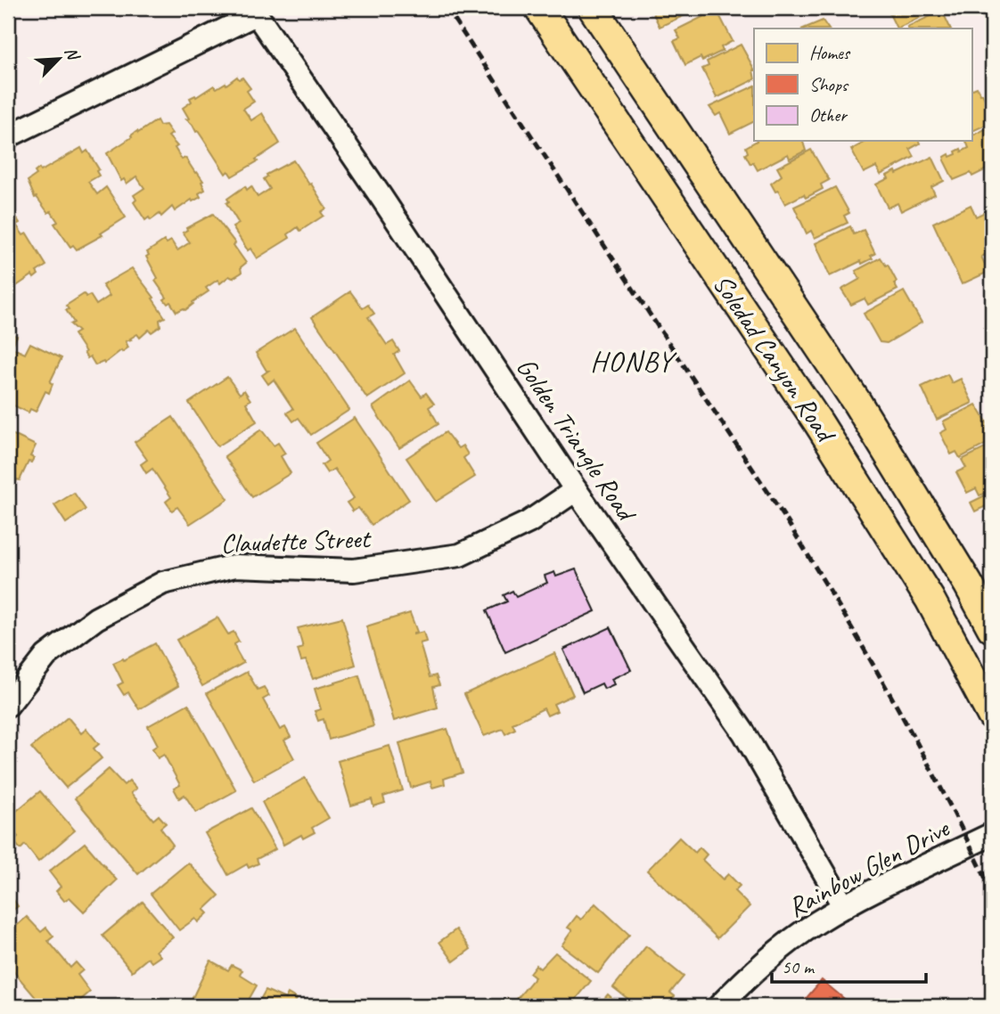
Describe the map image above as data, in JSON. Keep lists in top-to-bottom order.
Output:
{
  "streets": {
    "main road": ["Soledad Canyon Road"],
    "street": ["Golden Triangle Road", "Claudette Street", "Rainbow Glen Drive"]
  },
  "crossings": [
    ["Golden Triangle Road", "Claudette Street"],
    ["Golden Triangle Road", "Rainbow Glen Drive"]
  ],
  "districts": ["HONBY"],
  "legend": ["Homes", "Shops", "Other"],
  "scale_bar": "50 m",
  "north": "top right"
}
